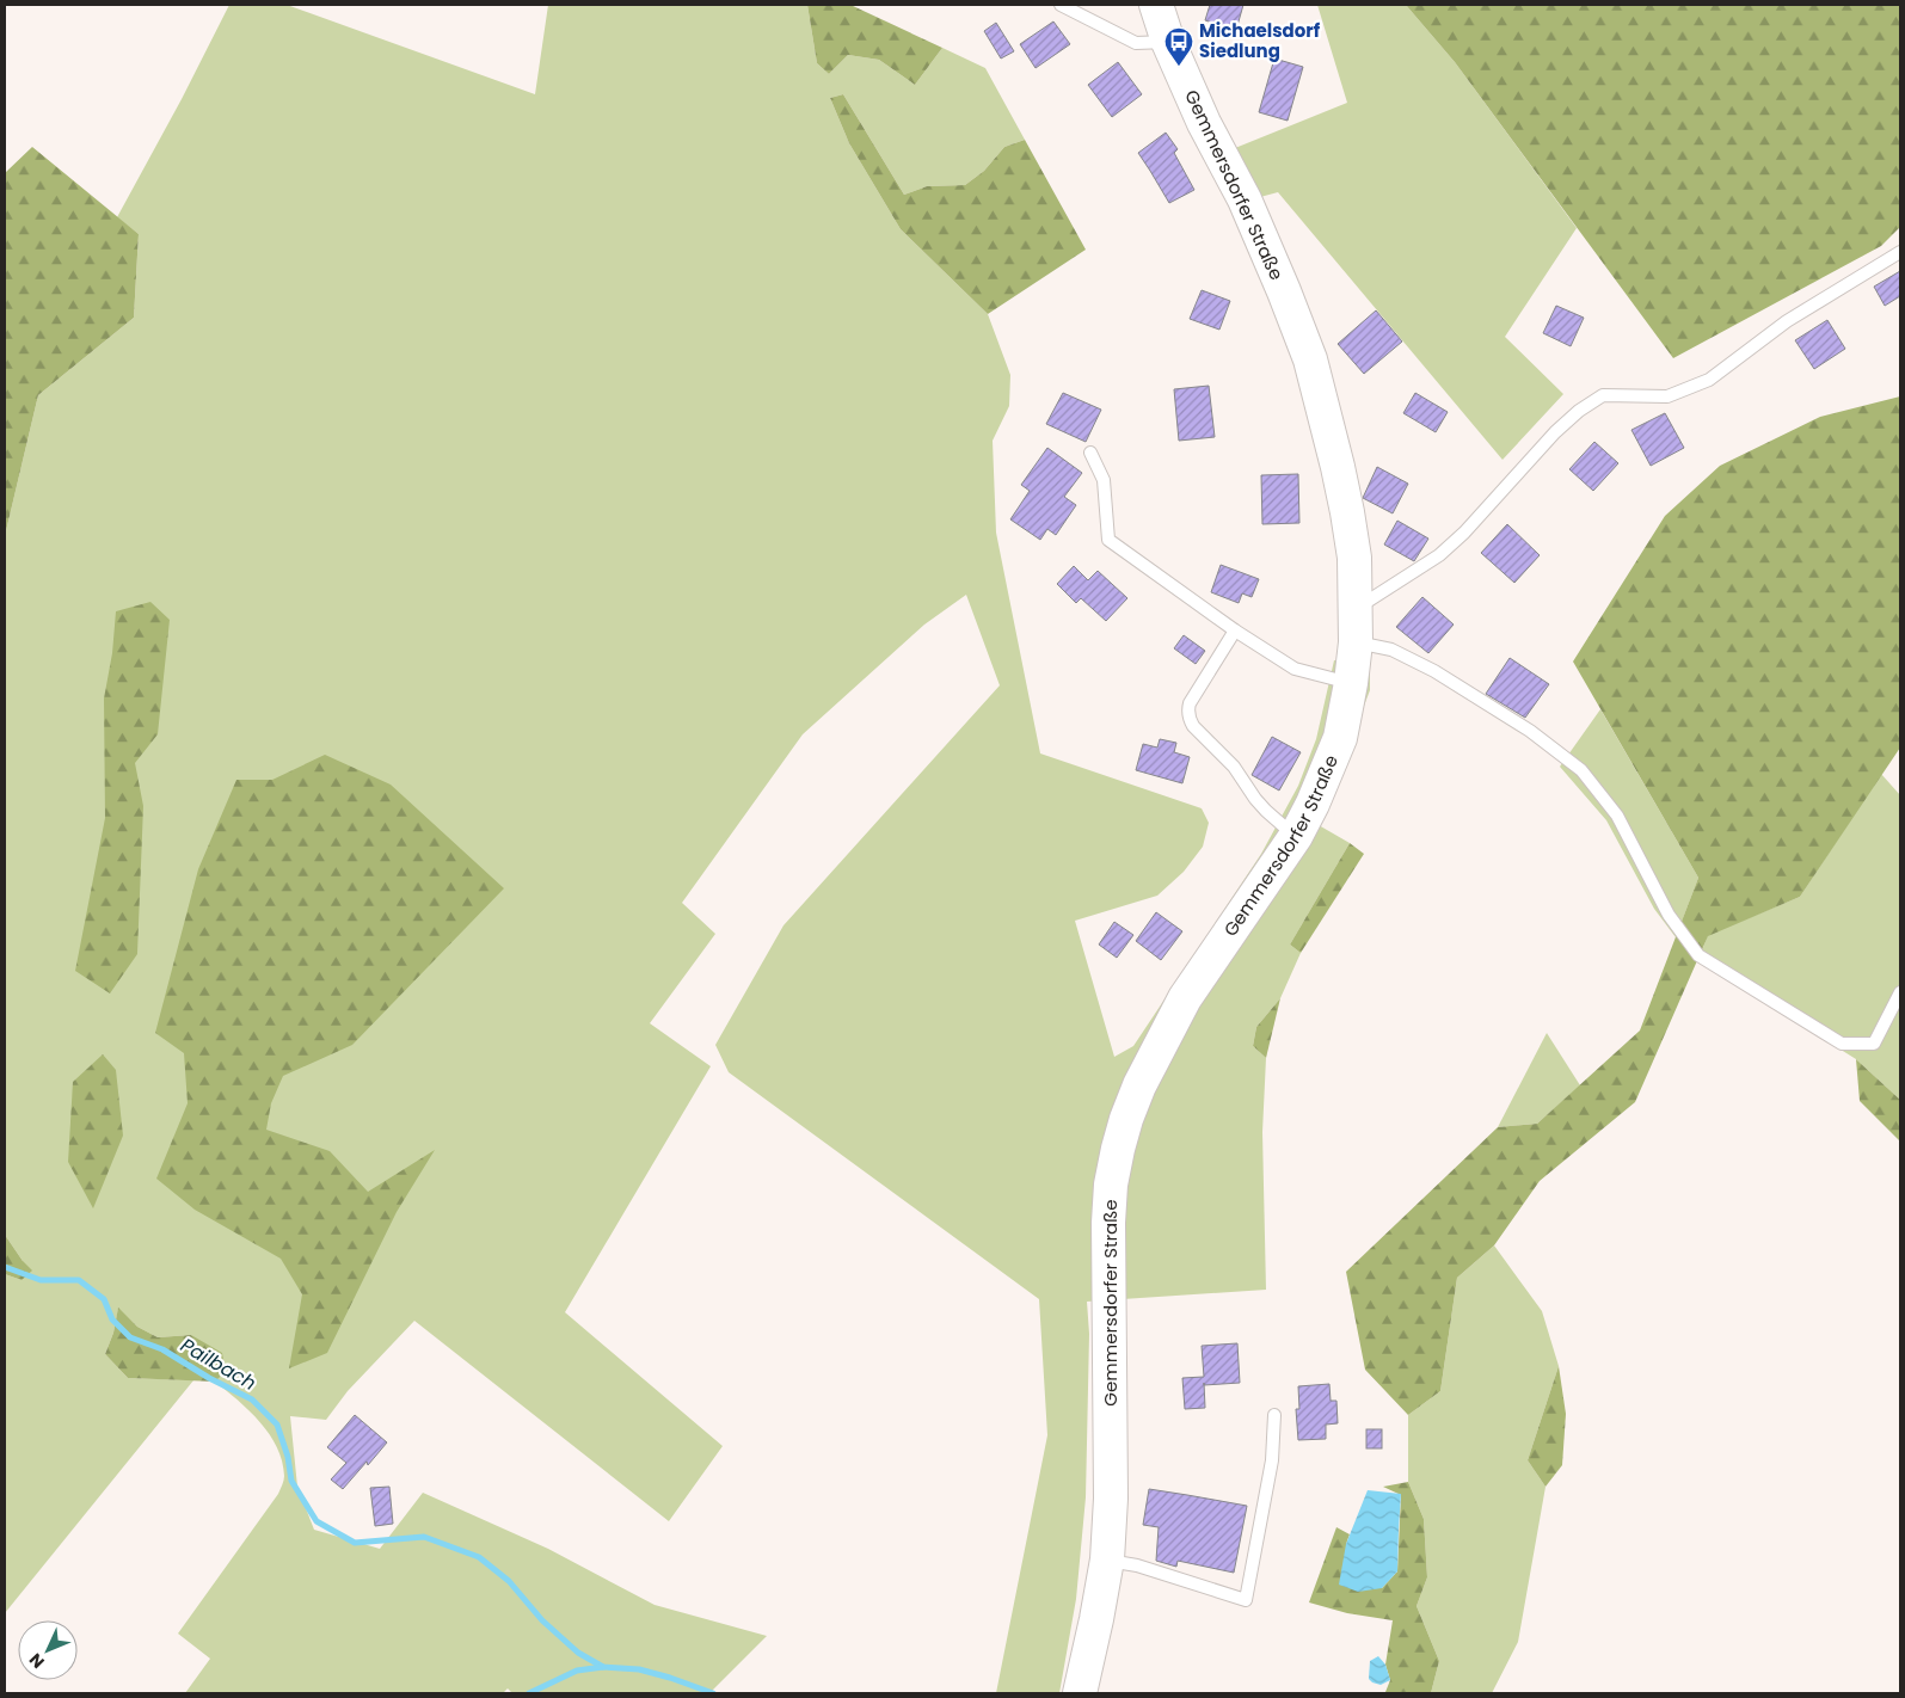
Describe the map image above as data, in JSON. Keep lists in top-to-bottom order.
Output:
{
  "streets": {
    "main road": ["Gemmersdorfer Straße"]
  },
  "water": ["Pailbach"],
  "places": {
    "bus stop": ["Michaelsdorf Siedlung"]
  },
  "north": "bottom left"
}
